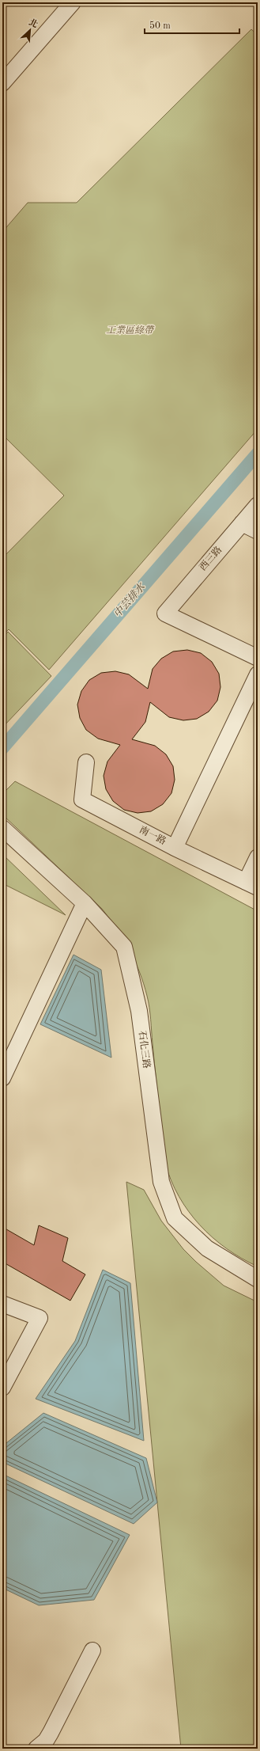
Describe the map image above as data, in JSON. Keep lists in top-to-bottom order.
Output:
{
  "streets": {
    "street": ["西三路", "南一路", "石化三路"]
  },
  "water": ["中芸排水"],
  "parks": ["工業區綠帶"],
  "scale_bar": "50 m",
  "north": "top right"
}
